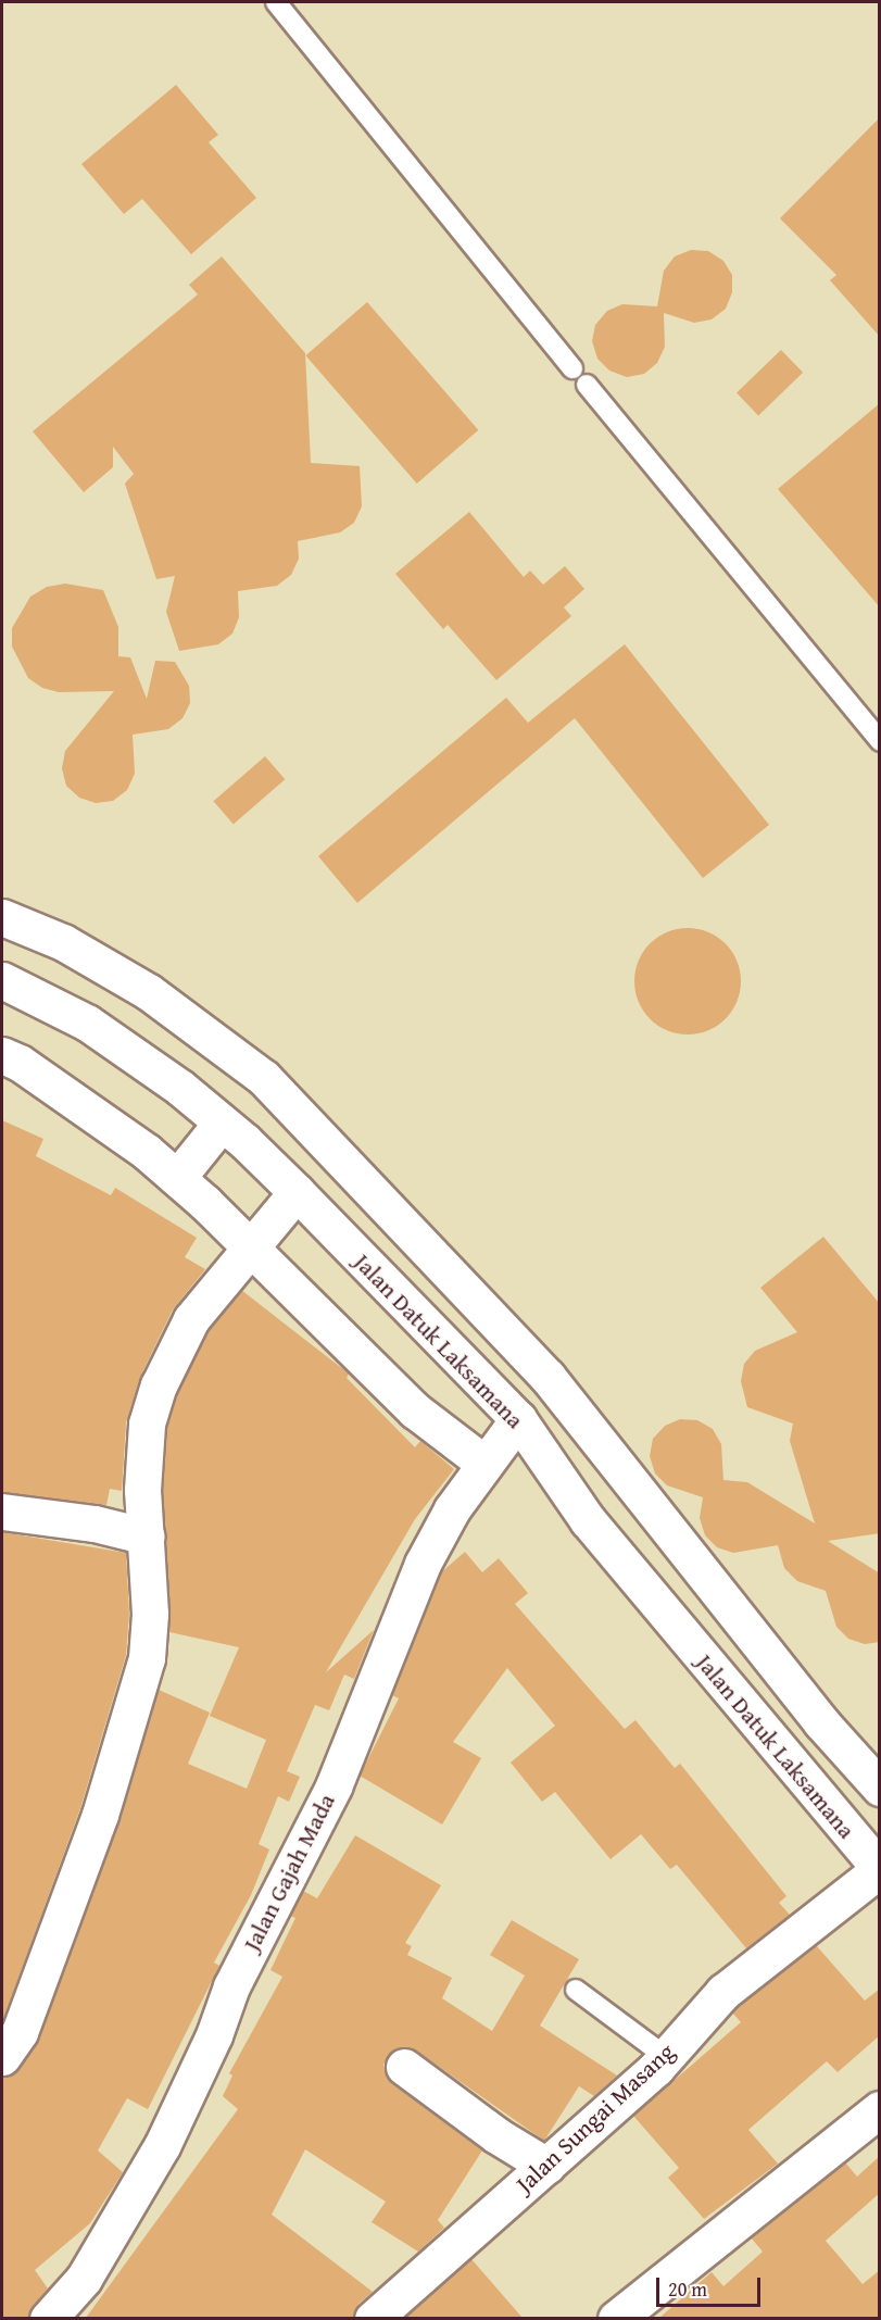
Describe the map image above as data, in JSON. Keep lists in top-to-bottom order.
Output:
{
  "streets": {
    "main road": ["Jalan Datuk Laksamana", "Jalan Gajah Mada", "Jalan Sungai Masang"]
  },
  "crossings": [
    ["Jalan Datuk Laksamana", "Jalan Gajah Mada"],
    ["Jalan Datuk Laksamana", "Jalan Sungai Masang"]
  ],
  "scale_bar": "20 m"
}
